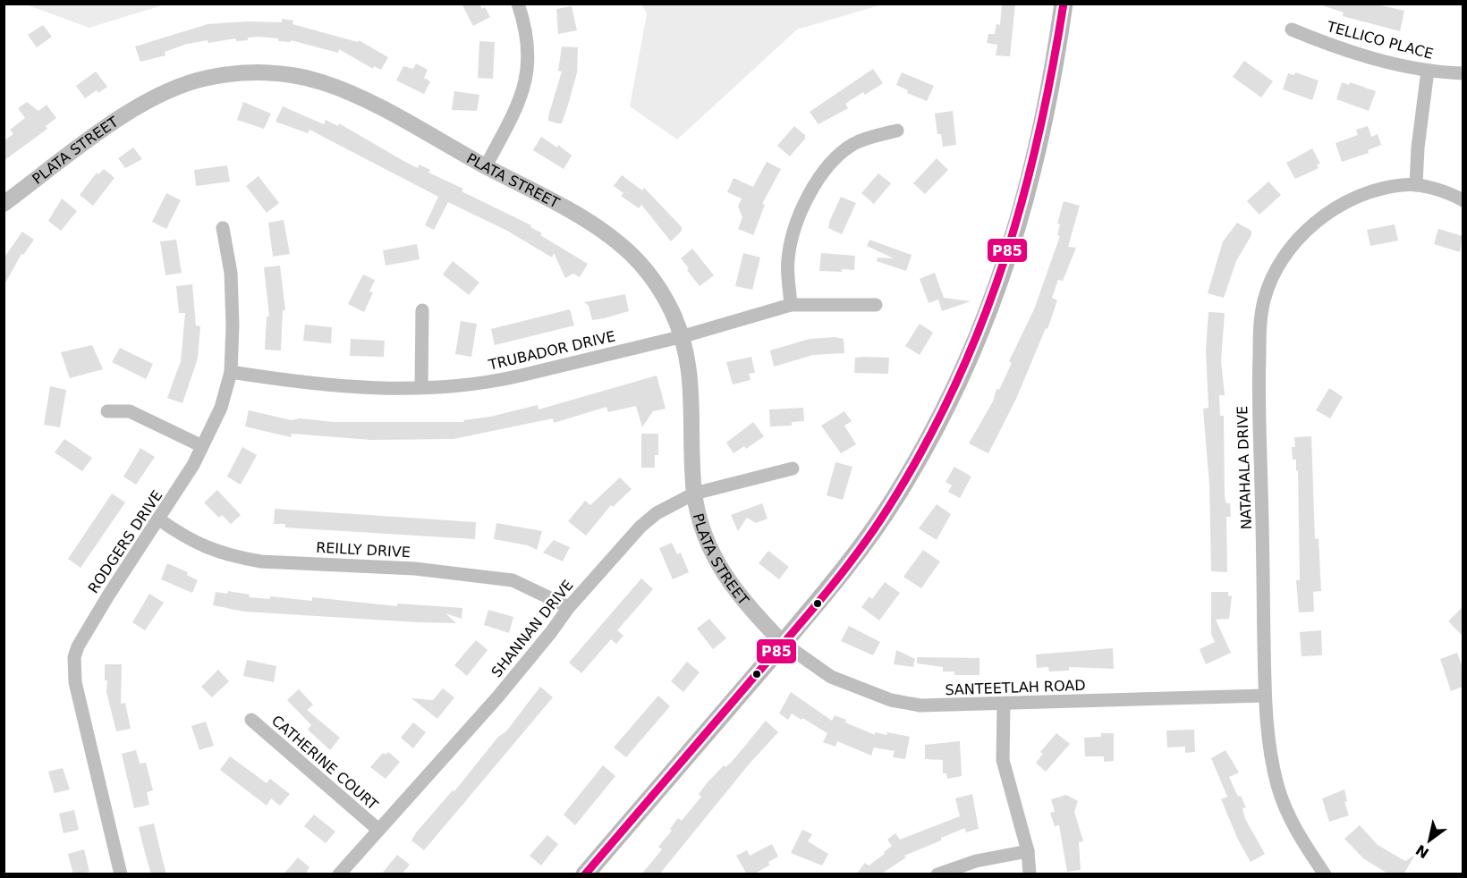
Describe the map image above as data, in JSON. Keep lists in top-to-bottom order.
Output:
{
  "streets": {
    "street": [
      "TELLICO PLACE",
      "PLATA STREET",
      "TRUBADOR DRIVE",
      "NATAHALA DRIVE",
      "RODGERS DRIVE",
      "REILLY DRIVE",
      "SHANNAN DRIVE",
      "SANTEETLAH ROAD",
      "CATHERINE COURT"
    ]
  },
  "crossings": [
    ["PLATA STREET", "TRUBADOR DRIVE"],
    ["PLATA STREET", "SHANNAN DRIVE"],
    ["PLATA STREET", "SANTEETLAH ROAD"],
    ["TRUBADOR DRIVE", "RODGERS DRIVE"],
    ["NATAHALA DRIVE", "SANTEETLAH ROAD"],
    ["RODGERS DRIVE", "REILLY DRIVE"],
    ["REILLY DRIVE", "SHANNAN DRIVE"],
    ["SHANNAN DRIVE", "CATHERINE COURT"]
  ],
  "lines": ["transit line P85"],
  "north": "bottom left"
}
